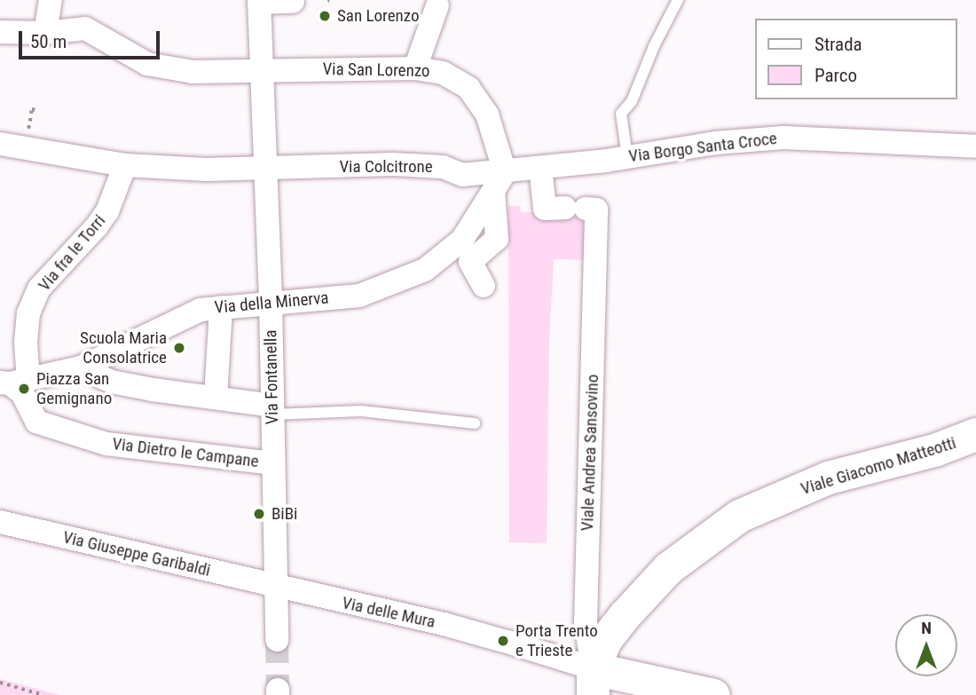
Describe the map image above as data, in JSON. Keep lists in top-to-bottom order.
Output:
{
  "streets": {
    "main road": ["Viale Giacomo Matteotti"],
    "street": [
      "Via San Lorenzo",
      "Via Borgo Santa Croce",
      "Via Colcitrone",
      "Via fra le Torri",
      "Via della Minerva",
      "Via Fontanella",
      "Via Dietro le Campane",
      "Viale Andrea Sansovino",
      "Via Giuseppe Garibaldi",
      "Via delle Mura"
    ]
  },
  "crossings": [
    ["Via San Lorenzo", "Via Borgo Santa Croce"],
    ["Via San Lorenzo", "Via Colcitrone"],
    ["Via San Lorenzo", "Via della Minerva"],
    ["Via San Lorenzo", "Via Fontanella"],
    ["Via Borgo Santa Croce", "Via Colcitrone"],
    ["Via Borgo Santa Croce", "Via della Minerva"],
    ["Via Borgo Santa Croce", "Viale Andrea Sansovino"],
    ["Via Colcitrone", "Via fra le Torri"],
    ["Via Colcitrone", "Via della Minerva"],
    ["Via Colcitrone", "Via Fontanella"],
    ["Via fra le Torri", "Via della Minerva"],
    ["Via fra le Torri", "Via Dietro le Campane"],
    ["Via della Minerva", "Via Fontanella"],
    ["Via della Minerva", "Via Dietro le Campane"],
    ["Via Fontanella", "Via Dietro le Campane"],
    ["Via Fontanella", "Via Giuseppe Garibaldi"],
    ["Via Fontanella", "Via delle Mura"],
    ["Viale Andrea Sansovino", "Viale Giacomo Matteotti"],
    ["Viale Andrea Sansovino", "Via delle Mura"],
    ["Viale Giacomo Matteotti", "Via delle Mura"],
    ["Via Giuseppe Garibaldi", "Via delle Mura"]
  ],
  "places": [
    "San Lorenzo",
    "Scuola Maria Consolatrice",
    "Piazza San Gemignano",
    "BiBi",
    "Porta Trento e Trieste"
  ],
  "legend": ["Strada", "Parco"],
  "scale_bar": "50 m",
  "north": "top"
}
